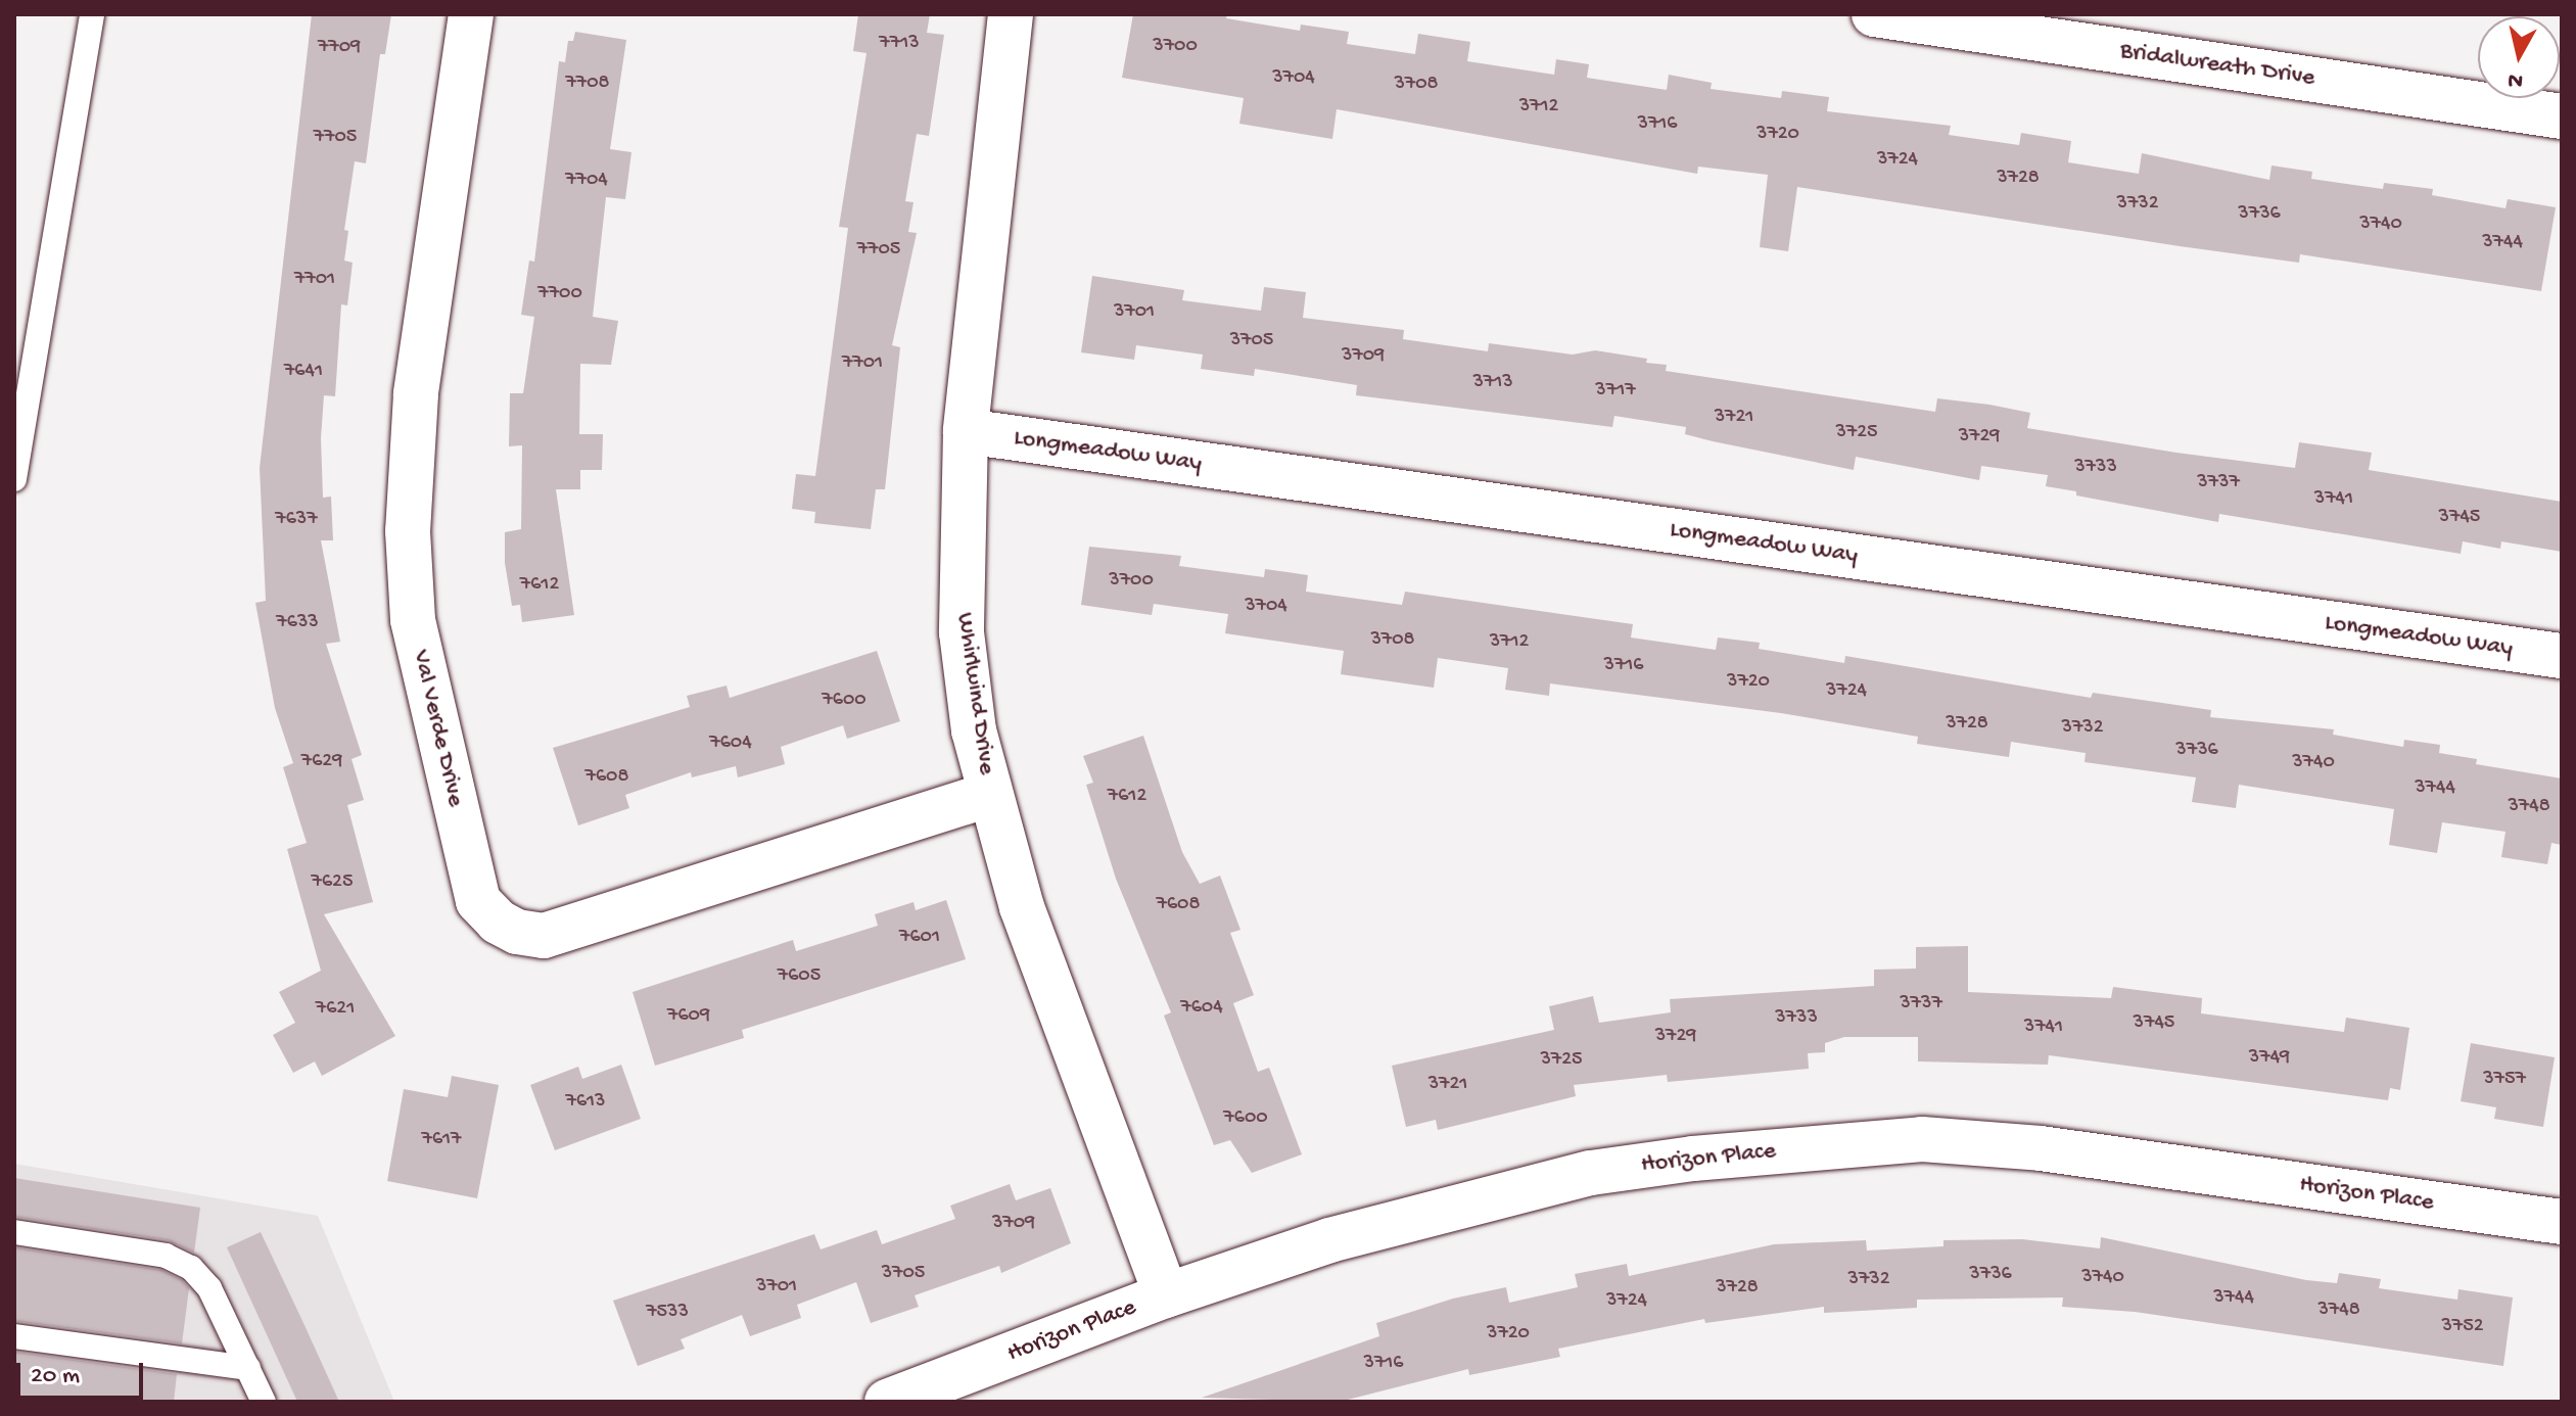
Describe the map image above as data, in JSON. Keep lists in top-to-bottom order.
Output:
{
  "streets": {
    "street": [
      "Bridalwreath Drive",
      "Longmeadow Way",
      "Whirlwind Drive",
      "Val Verde Drive",
      "Horizon Place"
    ]
  },
  "crossings": [
    ["Longmeadow Way", "Whirlwind Drive"],
    ["Whirlwind Drive", "Val Verde Drive"],
    ["Whirlwind Drive", "Horizon Place"]
  ],
  "house_numbers": [
    "7713",
    "3700",
    "7709",
    "3704",
    "7708",
    "3708",
    "3712",
    "3716",
    "3720",
    "7705",
    "3724",
    "3728",
    "7704",
    "3732",
    "3736",
    "3740",
    "3744",
    "7705",
    "7701",
    "7700",
    "3701",
    "3705",
    "3709",
    "7701",
    "7641",
    "3713",
    "3717",
    "3721",
    "3725",
    "3729",
    "3733",
    "3737",
    "3741",
    "3745",
    "7637",
    "3700",
    "7612",
    "3704",
    "7633",
    "3708",
    "3712",
    "3716",
    "3720",
    "3724",
    "7600",
    "3728",
    "3732",
    "7604",
    "3736",
    "7629",
    "3740",
    "7608",
    "3744",
    "7612",
    "3748",
    "7625",
    "7608",
    "7601",
    "7605",
    "3737",
    "7604",
    "7621",
    "7609",
    "3733",
    "3745",
    "3741",
    "3729",
    "3749",
    "3725",
    "3757",
    "3721",
    "7613",
    "7600",
    "7617",
    "3709",
    "3705",
    "3736",
    "3740",
    "3732",
    "3701",
    "3728",
    "3744",
    "3724",
    "3748",
    "7533",
    "3752",
    "3720",
    "3716"
  ],
  "scale_bar": "20 m",
  "north": "bottom"
}
